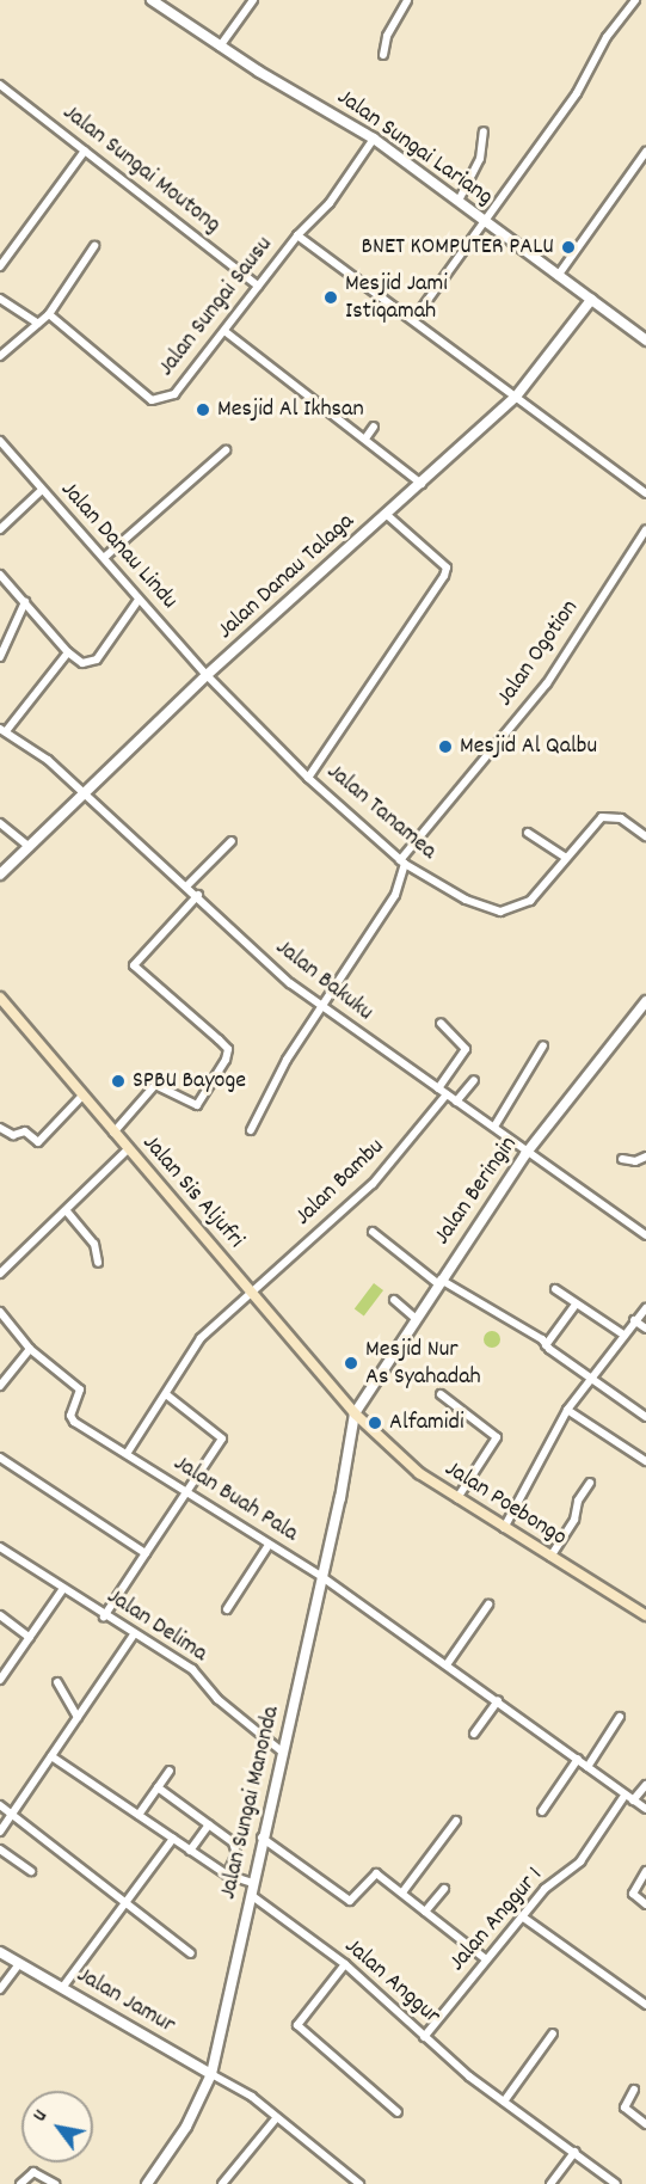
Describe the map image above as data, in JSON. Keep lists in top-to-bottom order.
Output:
{
  "streets": {
    "main road": ["Jalan Sis Aljufri", "Jalan Poebongo"],
    "street": [
      "Jalan Sungai Lariang",
      "Jalan Sungai Moutong",
      "Jalan Sungai Sausu",
      "Jalan Danau Lindu",
      "Jalan Danau Talaga",
      "Jalan Ogotion",
      "Jalan Tanamea",
      "Jalan Bakuku",
      "Jalan Bambu",
      "Jalan Beringin",
      "Jalan Buah Pala",
      "Jalan Delima",
      "Jalan Sungai Manonda",
      "Jalan Anggur 1",
      "Jalan Anggur",
      "Jalan Jamur"
    ]
  },
  "crossings": [
    ["Jalan Sungai Lariang", "Jalan Sungai Sausu"],
    ["Jalan Sungai Lariang", "Jalan Danau Talaga"],
    ["Jalan Sungai Moutong", "Jalan Sungai Sausu"],
    ["Jalan Danau Lindu", "Jalan Danau Talaga"],
    ["Jalan Danau Lindu", "Jalan Tanamea"],
    ["Jalan Danau Talaga", "Jalan Tanamea"],
    ["Jalan Danau Talaga", "Jalan Bakuku"],
    ["Jalan Ogotion", "Jalan Tanamea"],
    ["Jalan Bakuku", "Jalan Bambu"],
    ["Jalan Bakuku", "Jalan Beringin"],
    ["Jalan Bambu", "Jalan Sis Aljufri"],
    ["Jalan Beringin", "Jalan Sis Aljufri"],
    ["Jalan Beringin", "Jalan Poebongo"],
    ["Jalan Beringin", "Jalan Sungai Manonda"],
    ["Jalan Sis Aljufri", "Jalan Poebongo"],
    ["Jalan Sis Aljufri", "Jalan Sungai Manonda"],
    ["Jalan Buah Pala", "Jalan Sungai Manonda"],
    ["Jalan Buah Pala", "Jalan Anggur 1"],
    ["Jalan Poebongo", "Jalan Sungai Manonda"],
    ["Jalan Delima", "Jalan Sungai Manonda"],
    ["Jalan Sungai Manonda", "Jalan Anggur"],
    ["Jalan Sungai Manonda", "Jalan Jamur"],
    ["Jalan Anggur 1", "Jalan Anggur"]
  ],
  "places": [
    "BNET KOMPUTER PALU",
    "Mesjid Jami Istiqamah",
    "Mesjid Al Ikhsan",
    "Mesjid Al Qalbu",
    "SPBU Bayoge",
    "Mesjid Nur As Syahadah",
    "Alfamidi"
  ],
  "north": "top left"
}
